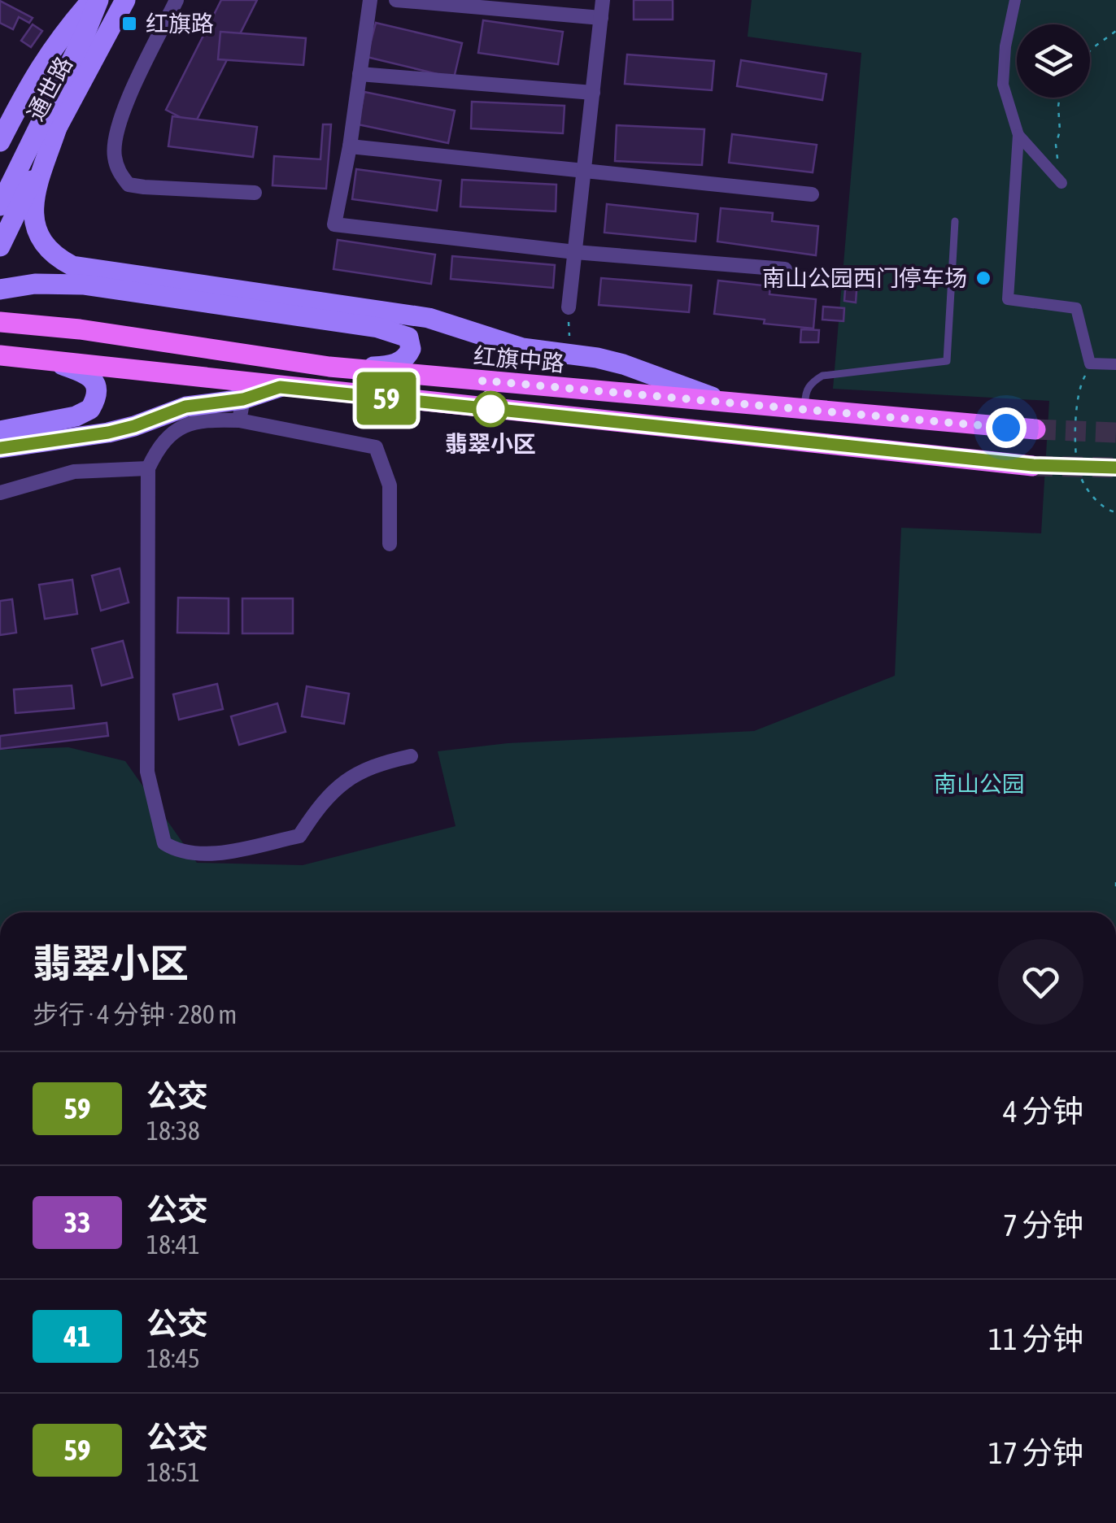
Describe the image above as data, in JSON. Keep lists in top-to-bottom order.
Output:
{
  "streets": {
    "main road": ["通世路", "红旗中路"]
  },
  "parks": ["南山公园"],
  "places": {
    "transit": ["红旗路"],
    "other": ["南山公园西门停车场", "翡翠小区"]
  },
  "lines": ["bus line 59"],
  "page": {
    "on_map": "59",
    "heading": ["翡翠小区", "步行 · 4 分钟 · 280 m"],
    "list": [
      {
        "mark": "59",
        "name": "公交",
        "note": "18:38",
        "value": "4 分钟"
      },
      {
        "mark": "33",
        "name": "公交",
        "note": "18:41",
        "value": "7 分钟"
      },
      {
        "mark": "41",
        "name": "公交",
        "note": "18:45",
        "value": "11 分钟"
      },
      {
        "mark": "59",
        "name": "公交",
        "note": "18:51",
        "value": "17 分钟"
      }
    ]
  }
}
